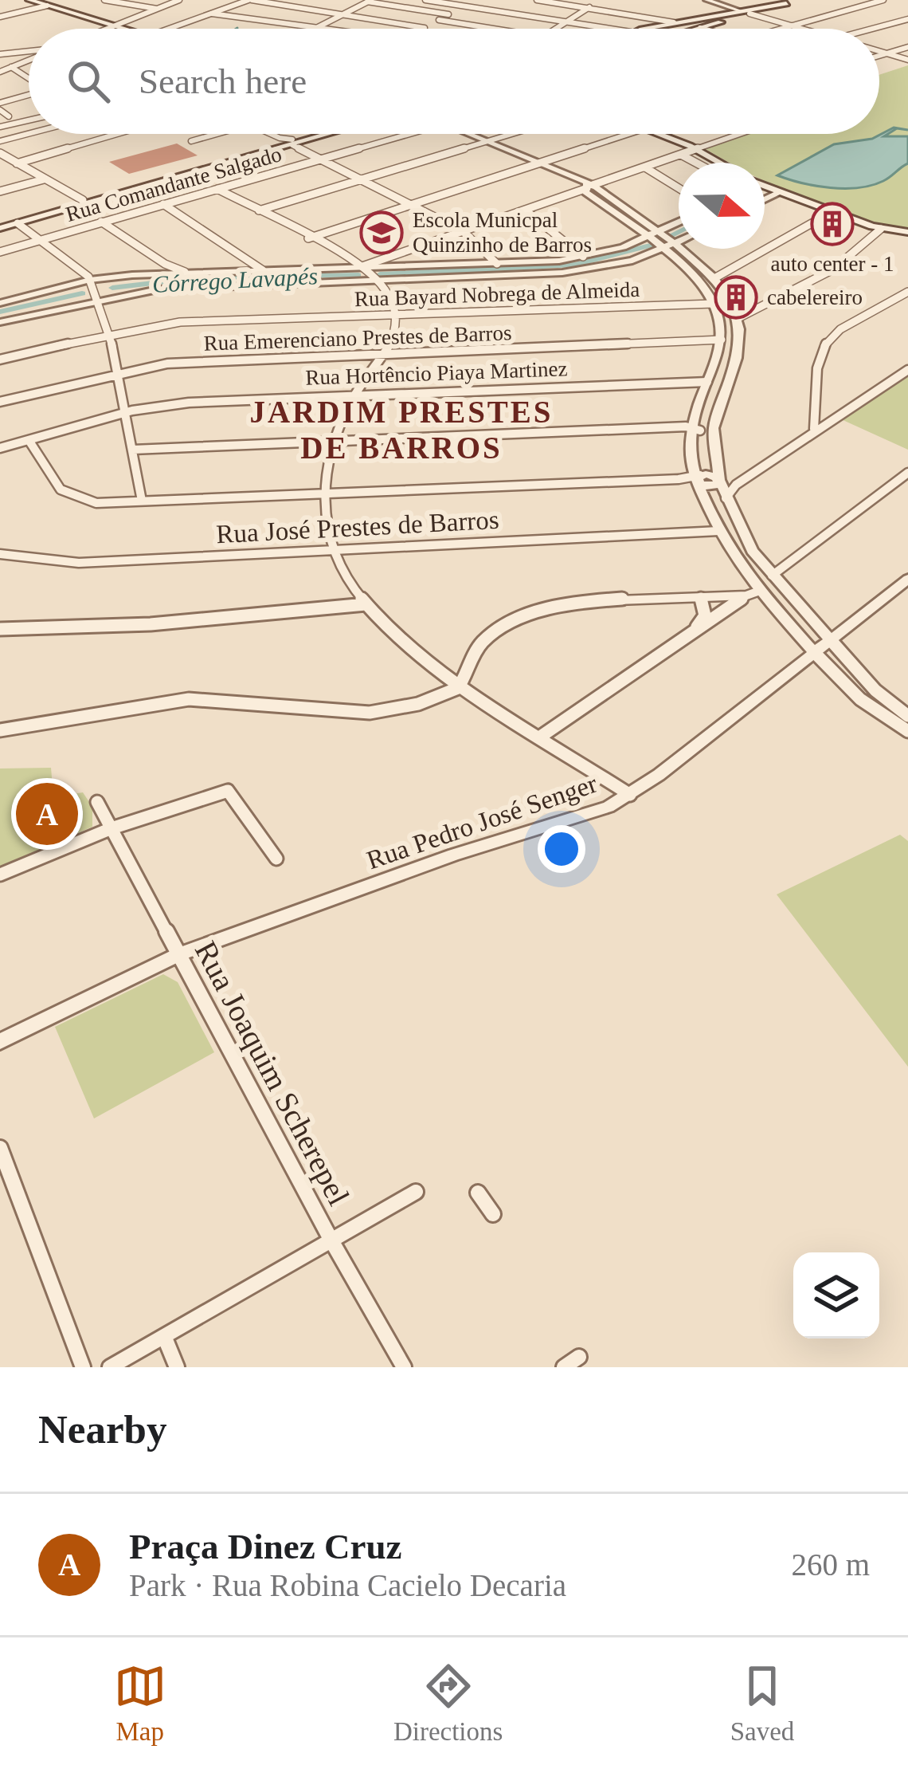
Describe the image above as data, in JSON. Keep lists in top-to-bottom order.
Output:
{
  "streets": {
    "street": [
      "Rua Comandante Salgado",
      "Rua Bayard Nobrega de Almeida",
      "Rua Emerenciano Prestes de Barros",
      "Rua Hortêncio Piaya Martinez",
      "Rua José Prestes de Barros",
      "Rua Pedro José Senger",
      "Rua Joaquim Scherepel"
    ]
  },
  "crossings": [
    ["Rua Pedro José Senger", "Rua Joaquim Scherepel"]
  ],
  "districts": ["JARDIM PRESTES DE BARROS"],
  "water": ["Córrego Lavapés"],
  "places": {
    "building": ["auto center - 1", "cabelereiro"],
    "school or university": ["Escola Municpal Quinzinho de Barros"]
  },
  "north": "right",
  "page": {
    "search": "Search here",
    "pins": "A",
    "heading": "Nearby",
    "list": [
      {
        "mark": "A",
        "name": "Praça Dinez Cruz",
        "note": "Park · Rua Robina Cacielo Decaria",
        "value": "260 m"
      }
    ],
    "nav": ["Map", "Directions", "Saved"]
  }
}
